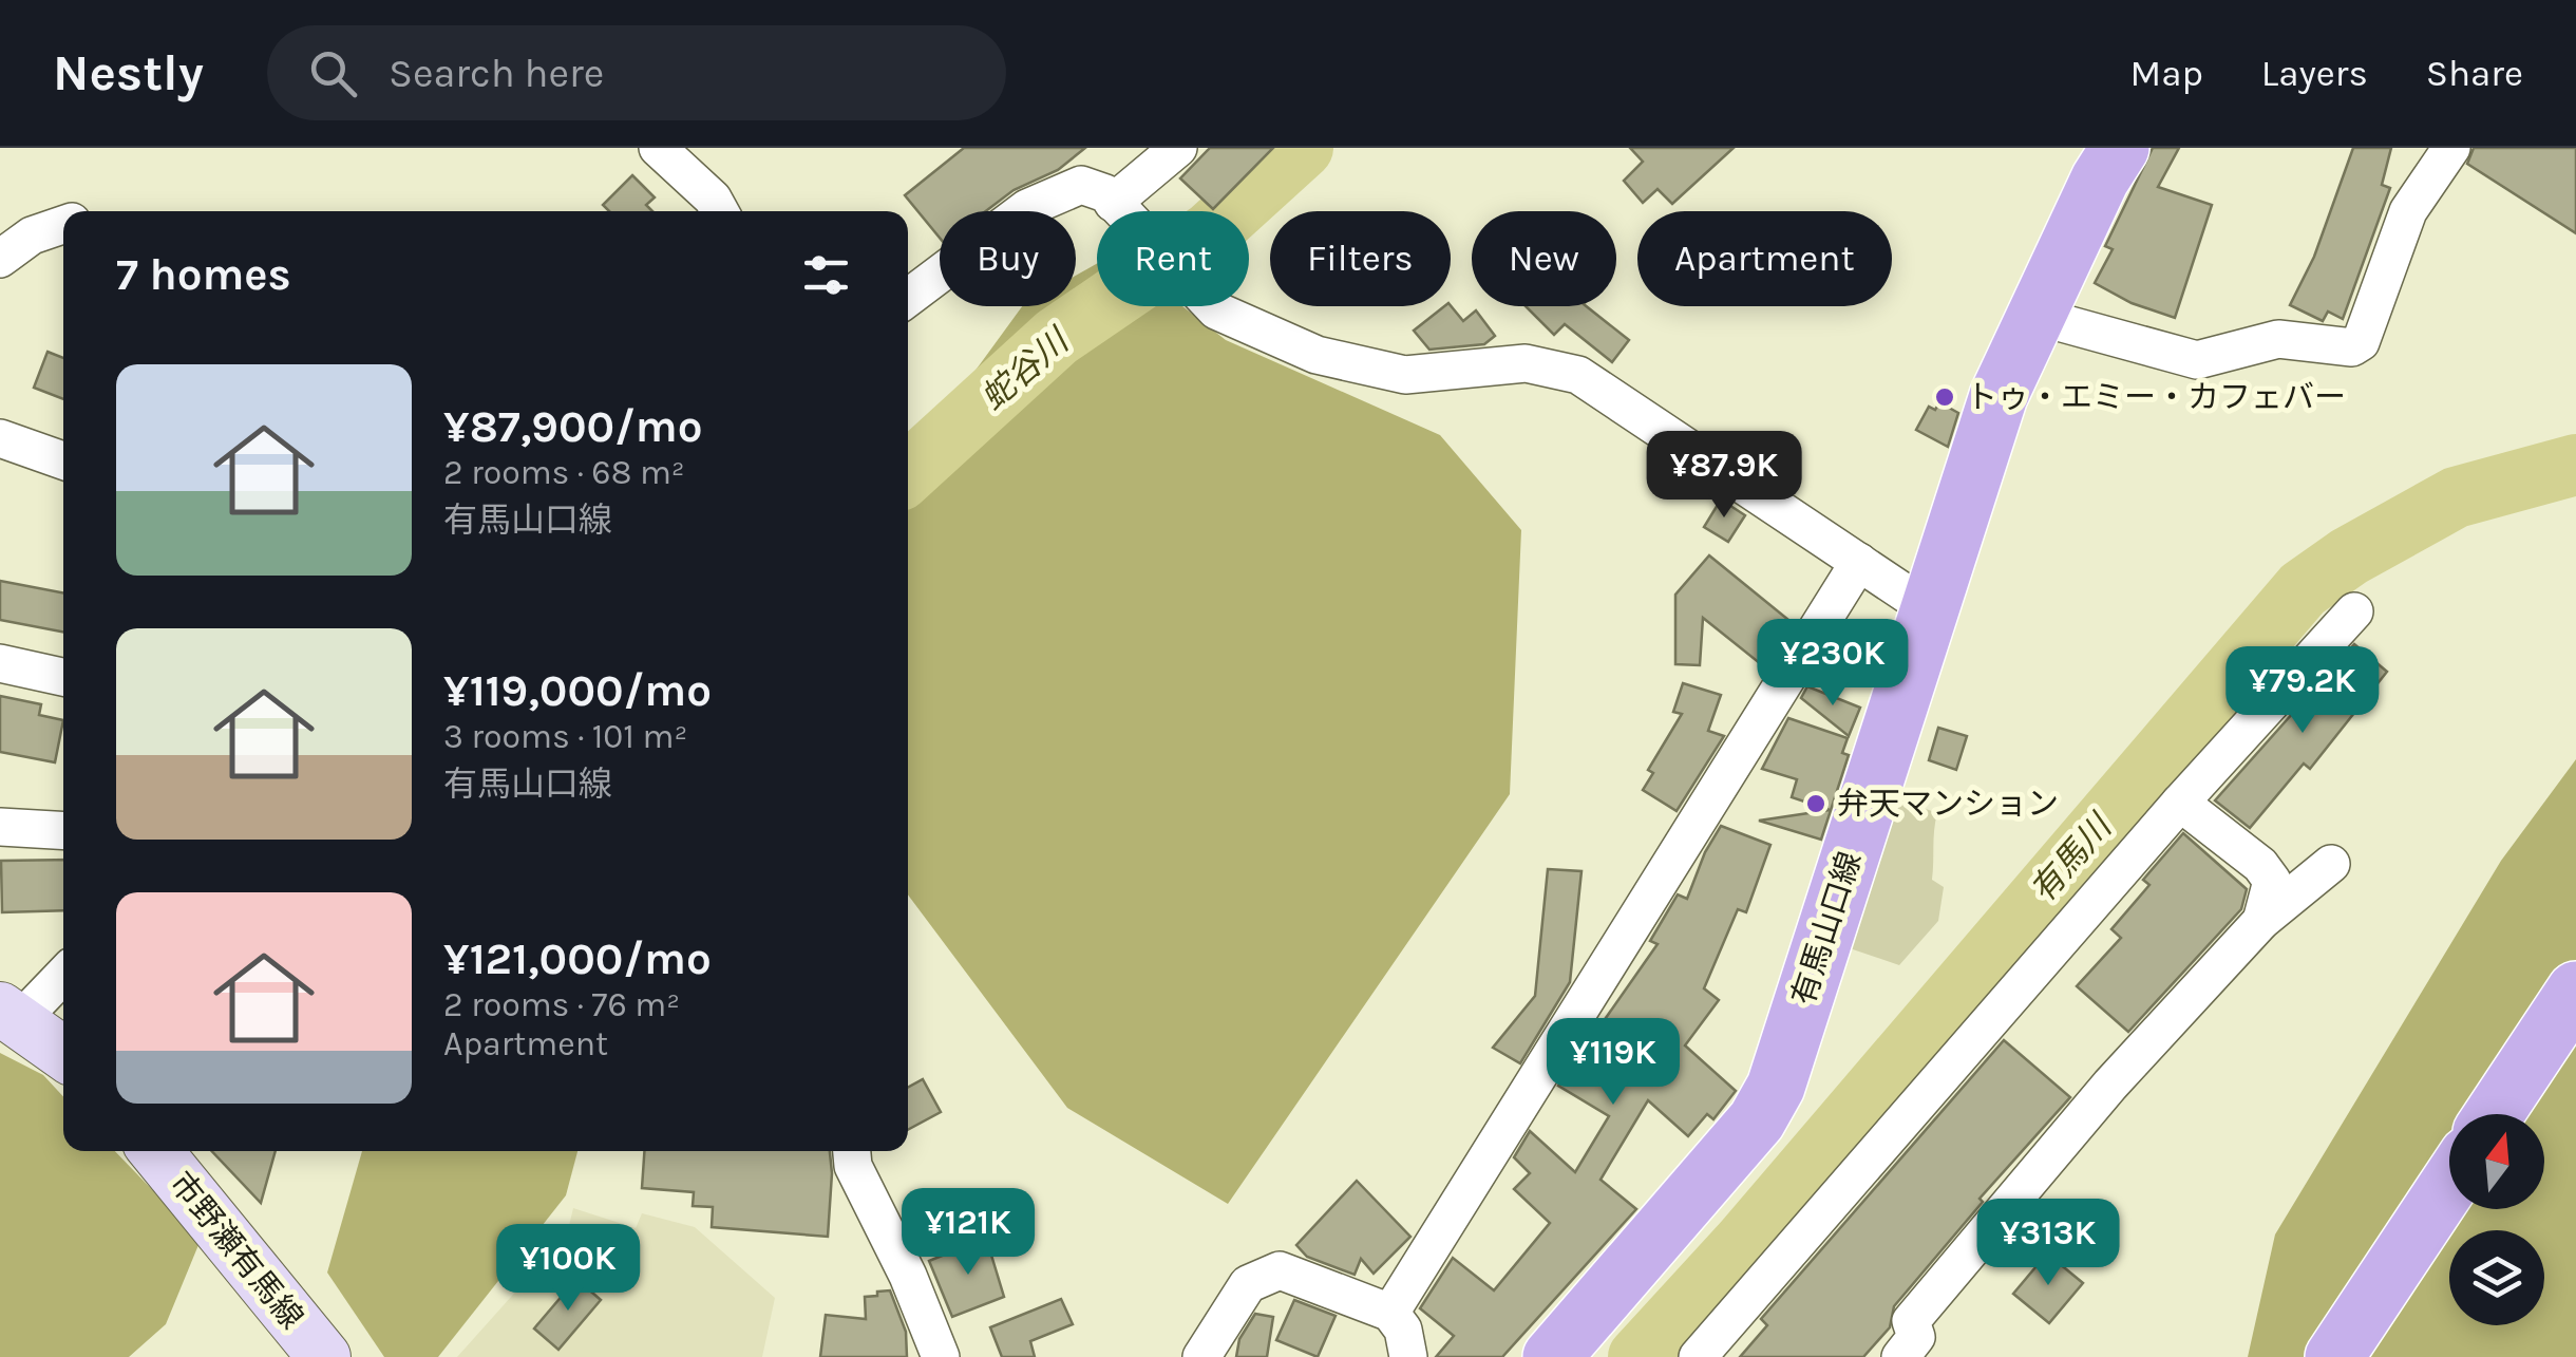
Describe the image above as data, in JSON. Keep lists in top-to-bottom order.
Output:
{
  "streets": {
    "main road": ["有馬山口線", "市野瀬有馬線"]
  },
  "water": ["蛇谷川", "有馬川"],
  "places": ["トゥ・エミー・カフェバー", "弁天マンション"],
  "north": "top",
  "page": {
    "header": "Nestly",
    "search": "Search here",
    "nav": ["Map", "Layers", "Share"],
    "chip": [
      "Buy",
      "Rent",
      "Filters",
      "New",
      "Apartment"
    ],
    "heading": "7 homes",
    "list": [
      {
        "name": "¥87,900/mo",
        "note": "2 rooms · 68 m² · 有馬山口線"
      },
      {
        "name": "¥119,000/mo",
        "note": "3 rooms · 101 m² · 有馬山口線"
      },
      {
        "name": "¥121,000/mo",
        "note": "2 rooms · 76 m² · Apartment"
      }
    ],
    "price": [
      "¥87.9K",
      "¥230K",
      "¥79.2K",
      "¥119K",
      "¥121K",
      "¥313K",
      "¥100K"
    ]
  }
}
